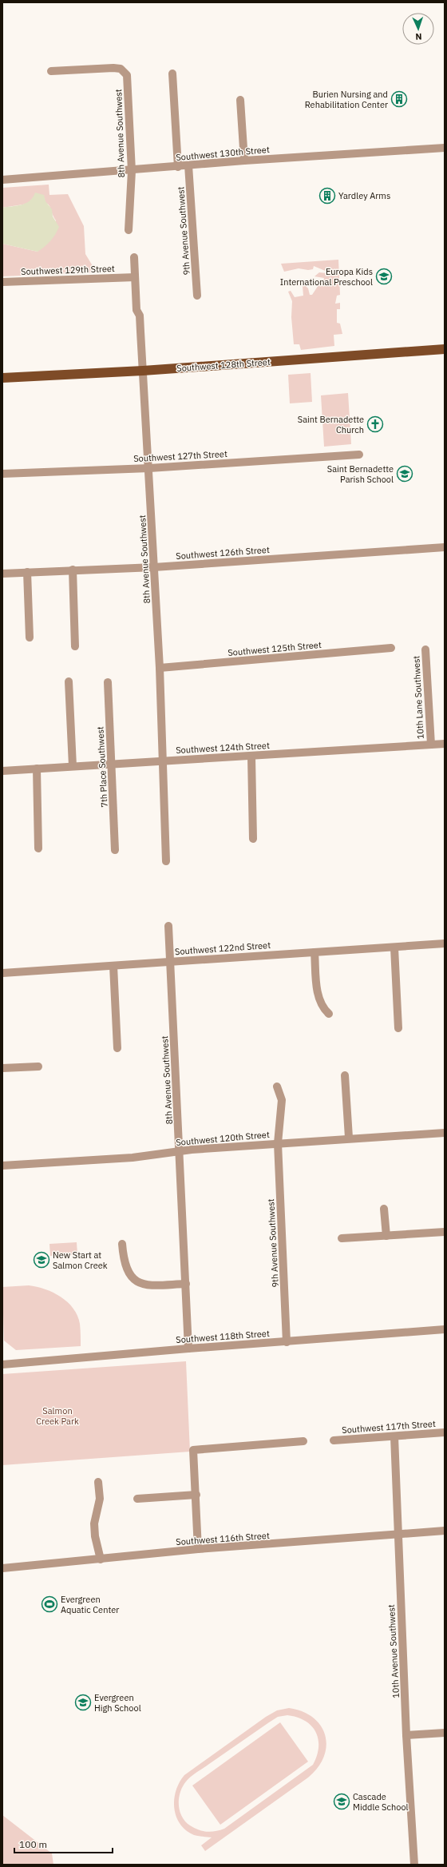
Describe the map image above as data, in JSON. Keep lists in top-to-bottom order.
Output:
{
  "streets": {
    "main road": ["Southwest 128th Street"],
    "street": [
      "8th Avenue Southwest",
      "Southwest 130th Street",
      "9th Avenue Southwest",
      "Southwest 129th Street",
      "Southwest 127th Street",
      "Southwest 126th Street",
      "Southwest 125th Street",
      "10th Lane Southwest",
      "Southwest 124th Street",
      "7th Place Southwest",
      "Southwest 122nd Street",
      "Southwest 120th Street",
      "Southwest 118th Street",
      "Southwest 117th Street",
      "Southwest 116th Street",
      "10th Avenue Southwest"
    ]
  },
  "crossings": [
    ["8th Avenue Southwest", "Southwest 130th Street"],
    ["8th Avenue Southwest", "Southwest 129th Street"],
    ["8th Avenue Southwest", "Southwest 128th Street"],
    ["8th Avenue Southwest", "Southwest 127th Street"],
    ["8th Avenue Southwest", "Southwest 126th Street"],
    ["8th Avenue Southwest", "Southwest 125th Street"],
    ["8th Avenue Southwest", "Southwest 124th Street"],
    ["8th Avenue Southwest", "Southwest 122nd Street"],
    ["8th Avenue Southwest", "Southwest 120th Street"],
    ["8th Avenue Southwest", "Southwest 118th Street"],
    ["Southwest 130th Street", "9th Avenue Southwest"],
    ["9th Avenue Southwest", "Southwest 120th Street"],
    ["9th Avenue Southwest", "Southwest 118th Street"],
    ["10th Lane Southwest", "Southwest 124th Street"],
    ["Southwest 124th Street", "7th Place Southwest"],
    ["Southwest 117th Street", "10th Avenue Southwest"],
    ["Southwest 116th Street", "10th Avenue Southwest"]
  ],
  "parks": ["Salmon Creek Park"],
  "places": {
    "building": ["Burien Nursing and Rehabilitation Center", "Yardley Arms"],
    "school or university": [
      "Europa Kids International Preschool",
      "Saint Bernadette Parish School",
      "New Start at Salmon Creek",
      "Evergreen High School",
      "Cascade Middle School"
    ],
    "church": ["Saint Bernadette Church"],
    "sports": ["Evergreen Aquatic Center"]
  },
  "scale_bar": "100 m",
  "north": "bottom"
}
